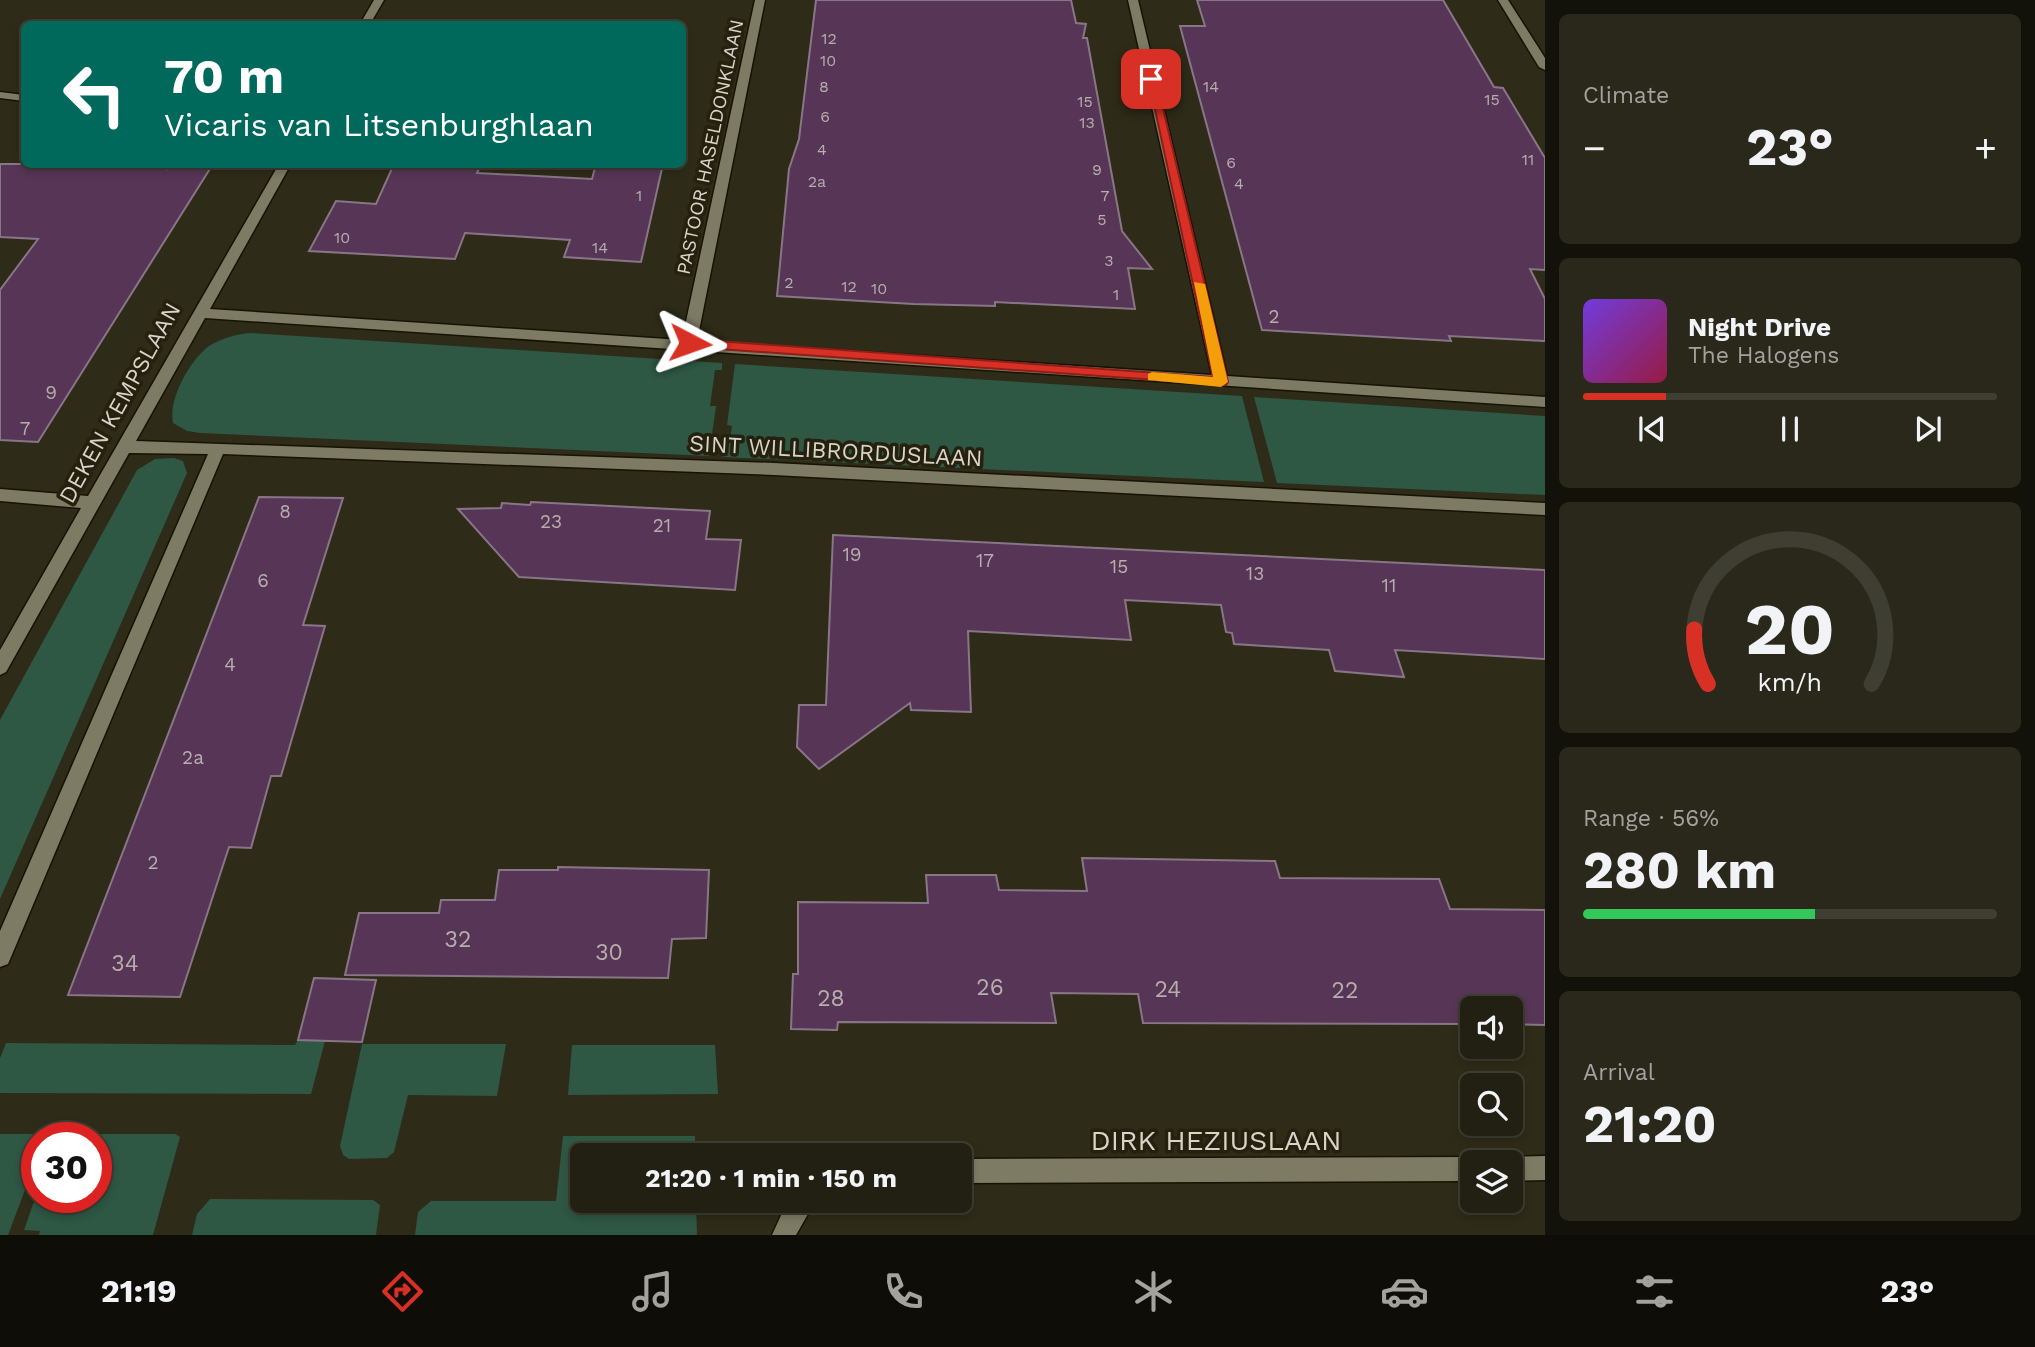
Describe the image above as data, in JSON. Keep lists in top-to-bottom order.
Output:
{
  "streets": {
    "street": [
      "PASTOOR HASELDONKLAAN",
      "DEKEN KEMPSLAAN",
      "SINT WILLIBRORDUSLAAN",
      "DIRK HEZIUSLAAN"
    ]
  },
  "crossings": [
    ["DEKEN KEMPSLAAN", "SINT WILLIBRORDUSLAAN"]
  ],
  "house_numbers": [
    "12",
    "10",
    "8",
    "14",
    "15",
    "15",
    "6",
    "13",
    "4",
    "11",
    "6",
    "9",
    "2a",
    "4",
    "1",
    "7",
    "5",
    "10",
    "14",
    "3",
    "2",
    "12",
    "10",
    "1",
    "2",
    "9",
    "7",
    "8",
    "23",
    "21",
    "19",
    "17",
    "15",
    "13",
    "6",
    "11",
    "4",
    "2a",
    "2",
    "32",
    "30",
    "34",
    "26",
    "24",
    "22",
    "28"
  ],
  "page": {
    "tile": [
      "Climate",
      ["Range · 56%", "280 km"],
      ["Arrival", "21:20"]
    ],
    "turn": ["70 m", "Vicaris van Litsenburghlaan"],
    "heat": ["−", "23°", "+"],
    "song": ["Night Drive", "The Halogens"],
    "limit": "30",
    "trip": "21:20 · 1 min · 150 m",
    "tabs": ["21:19", "23°"],
    "gauge": ["20", "km/h"]
  }
}
